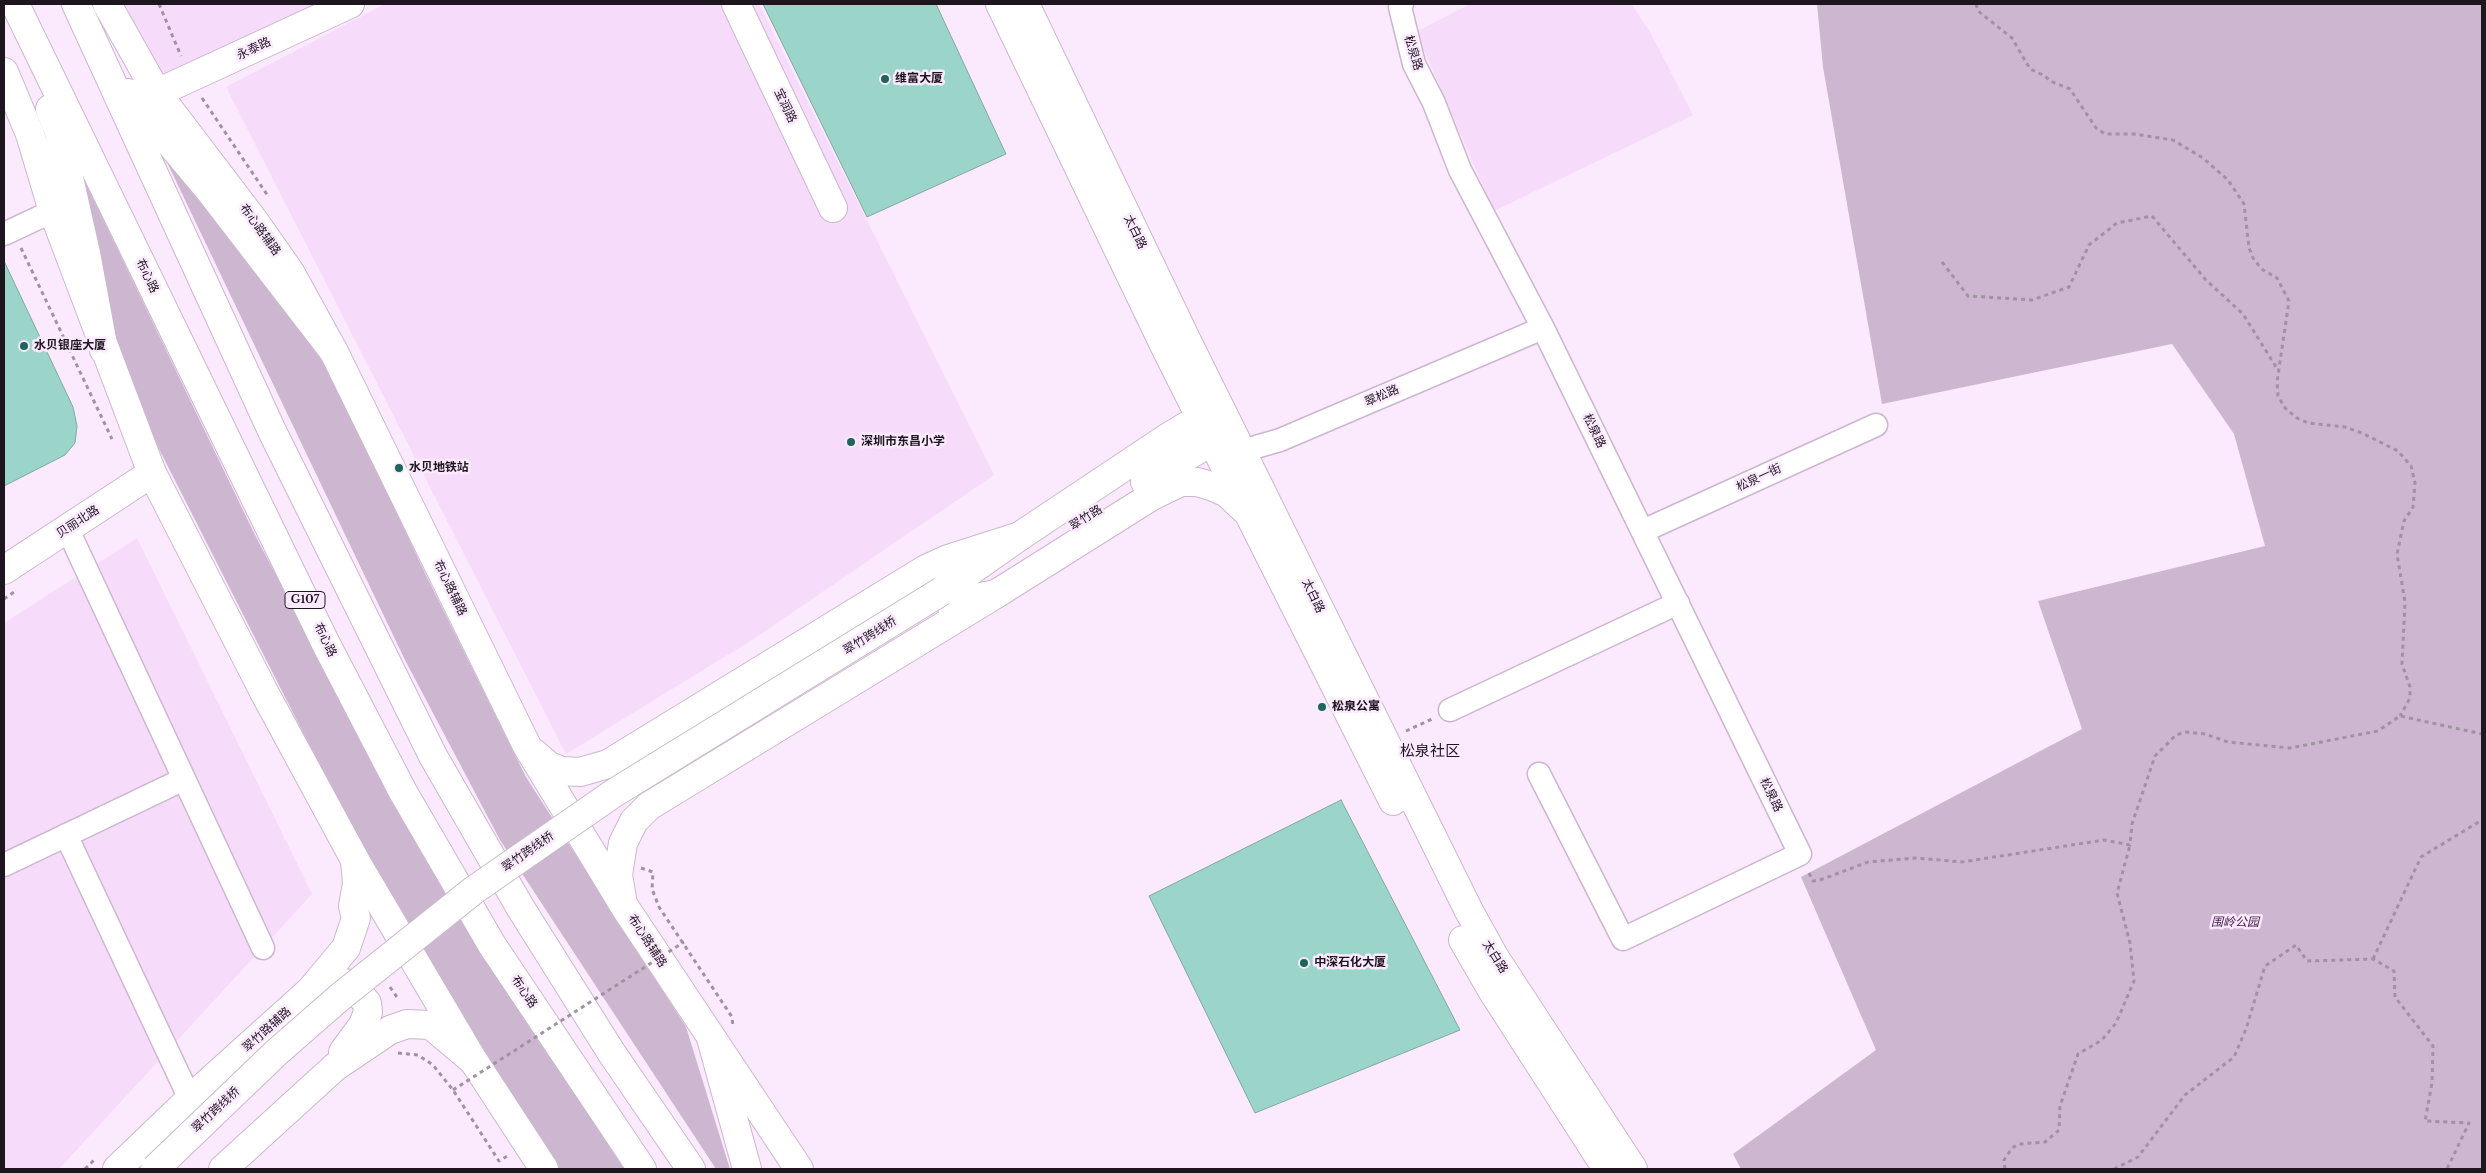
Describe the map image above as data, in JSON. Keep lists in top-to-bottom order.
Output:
{
  "streets": {
    "main road": [
      "永泰路",
      "宝润路",
      "布心路辅路",
      "太白路",
      "布心路",
      "翠竹路",
      "贝丽北路",
      "G107",
      "翠竹跨线桥",
      "翠竹路辅路"
    ],
    "street": ["松泉路", "翠松路", "松泉一街"]
  },
  "crossings": [
    ["永泰路", "布心路辅路"],
    ["松泉路", "翠松路"],
    ["松泉路", "松泉一街"],
    ["太白路", "翠松路"],
    ["太白路", "翠竹路"],
    ["翠松路", "翠竹路"],
    ["翠竹路", "翠竹跨线桥"]
  ],
  "districts": ["松泉社区"],
  "parks": ["围岭公园"],
  "places": [
    "维富大厦",
    "水贝银座大厦",
    "深圳市东昌小学",
    "水贝地铁站",
    "松泉公寓",
    "中深石化大厦"
  ]
}
